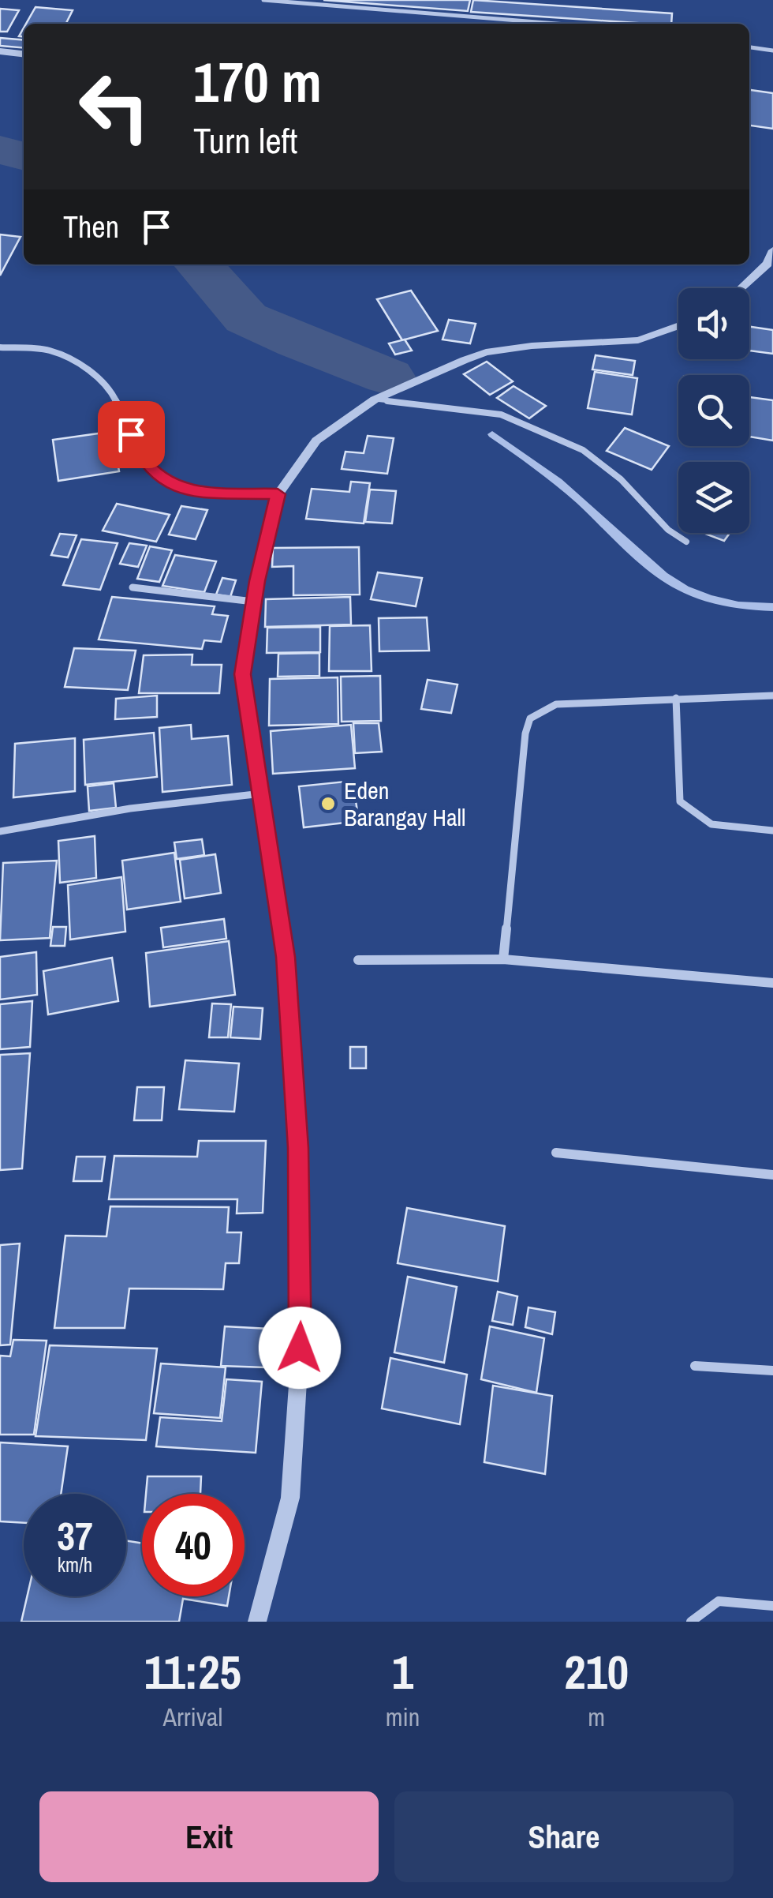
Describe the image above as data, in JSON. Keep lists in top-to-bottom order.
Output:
{
  "places": ["Eden Barangay Hall"],
  "page": {
    "turn": ["170 m", "Turn left"],
    "then": "Then",
    "speed": "37 km/h",
    "limit": "40",
    "eta": [
      "11:25",
      "Arrival",
      "1",
      "min",
      "210",
      "m"
    ],
    "buttons": ["Exit", "Share"]
  }
}
